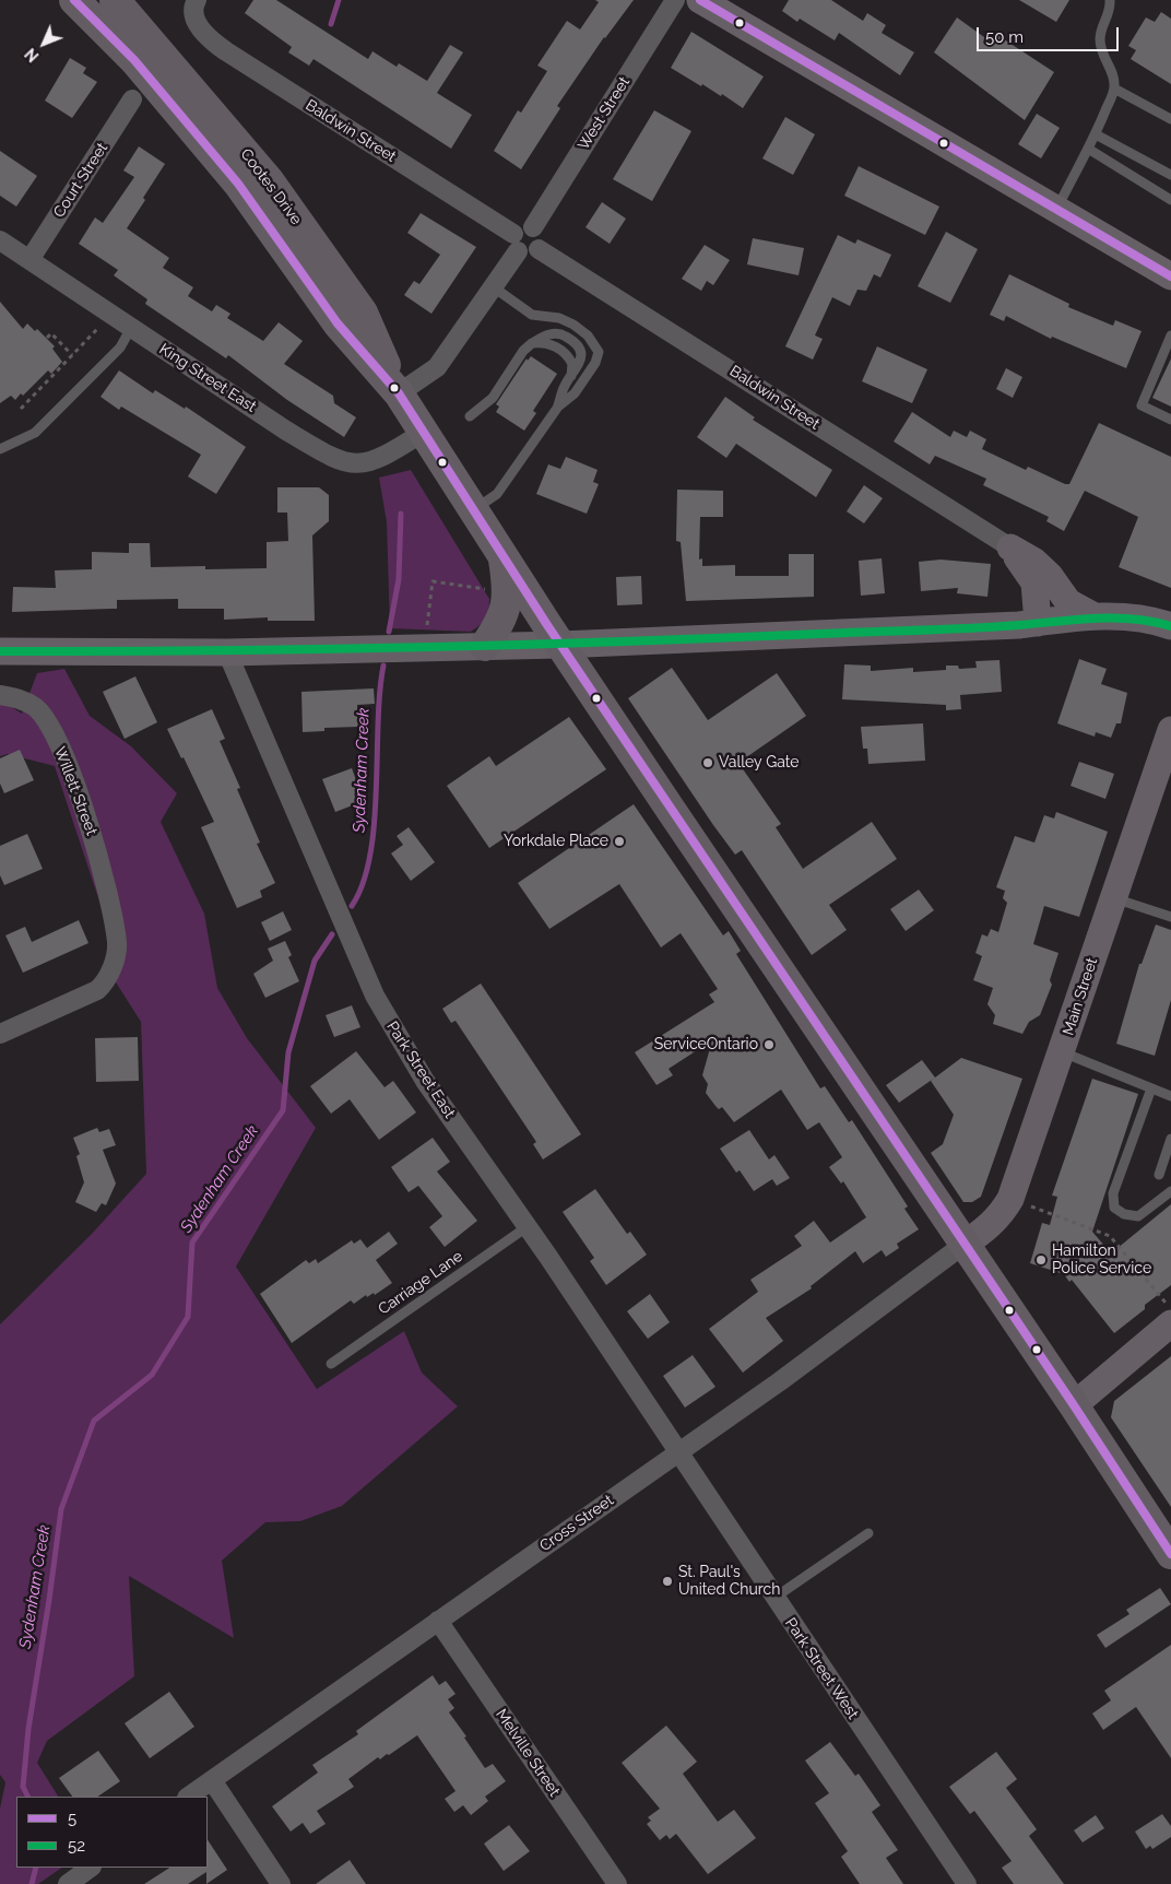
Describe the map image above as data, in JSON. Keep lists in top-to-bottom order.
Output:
{
  "streets": {
    "main road": ["Cootes Drive"],
    "street": [
      "West Street",
      "Baldwin Street",
      "Court Street",
      "King Street East",
      "Willett Street",
      "Main Street",
      "Park Street East",
      "Cross Street",
      "Park Street West",
      "Melville Street"
    ],
    "lane": ["Carriage Lane"]
  },
  "crossings": [
    ["West Street", "Baldwin Street"],
    ["Court Street", "King Street East"],
    ["Cootes Drive", "King Street East"],
    ["Main Street", "Cross Street"],
    ["Park Street East", "Carriage Lane"],
    ["Park Street East", "Cross Street"],
    ["Park Street East", "Park Street West"],
    ["Cross Street", "Park Street West"],
    ["Cross Street", "Melville Street"]
  ],
  "water": ["Sydenham Creek"],
  "places": [
    "Valley Gate",
    "Yorkdale Place",
    "ServiceOntario",
    "Hamilton Police Service",
    "St. Paul's United Church"
  ],
  "lines": ["transit line 5", "transit line 52"],
  "legend": ["5", "52"],
  "scale_bar": "50 m",
  "north": "bottom left"
}
